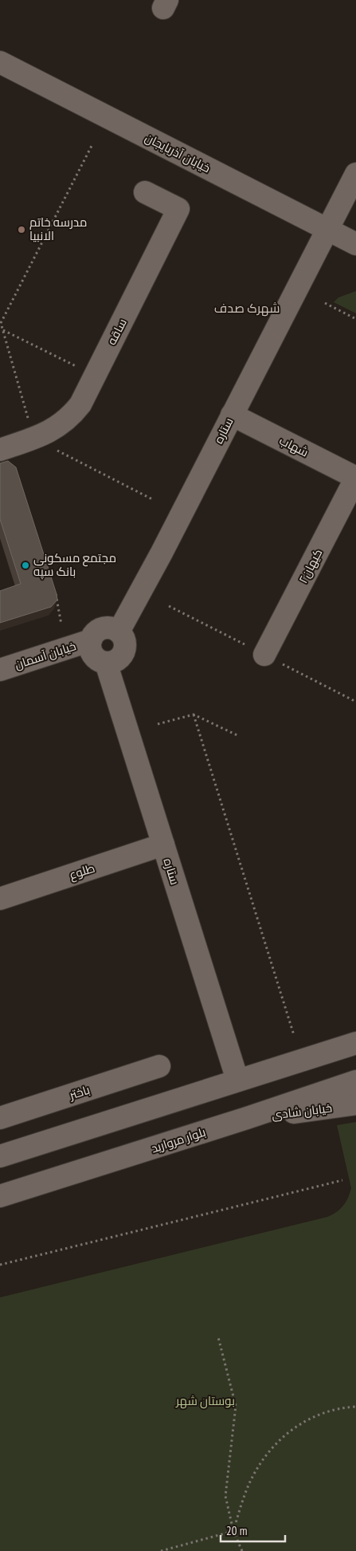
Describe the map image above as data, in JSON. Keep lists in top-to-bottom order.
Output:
{
  "streets": {
    "street": [
      "خیابان آذربایجان",
      "ساقه",
      "ستاره",
      "شهاب",
      "کیهان۲",
      "خیابان آسمان",
      "طلوع",
      "باختر",
      "خیابان شادی",
      "بلوار مروارید"
    ]
  },
  "crossings": [
    ["خیابان آذربایجان", "ستاره"],
    ["ستاره", "شهاب"],
    ["ستاره", "خیابان آسمان"],
    ["ستاره", "طلوع"],
    ["شهاب", "کیهان۲"],
    ["خیابان شادی", "بلوار مروارید"]
  ],
  "districts": ["شهرک صدف"],
  "parks": ["بوستان شهر"],
  "places": ["مدرسه خاتم الانبیا", "مجتمع مسکونی بانک سپه"],
  "scale_bar": "20 m"
}
